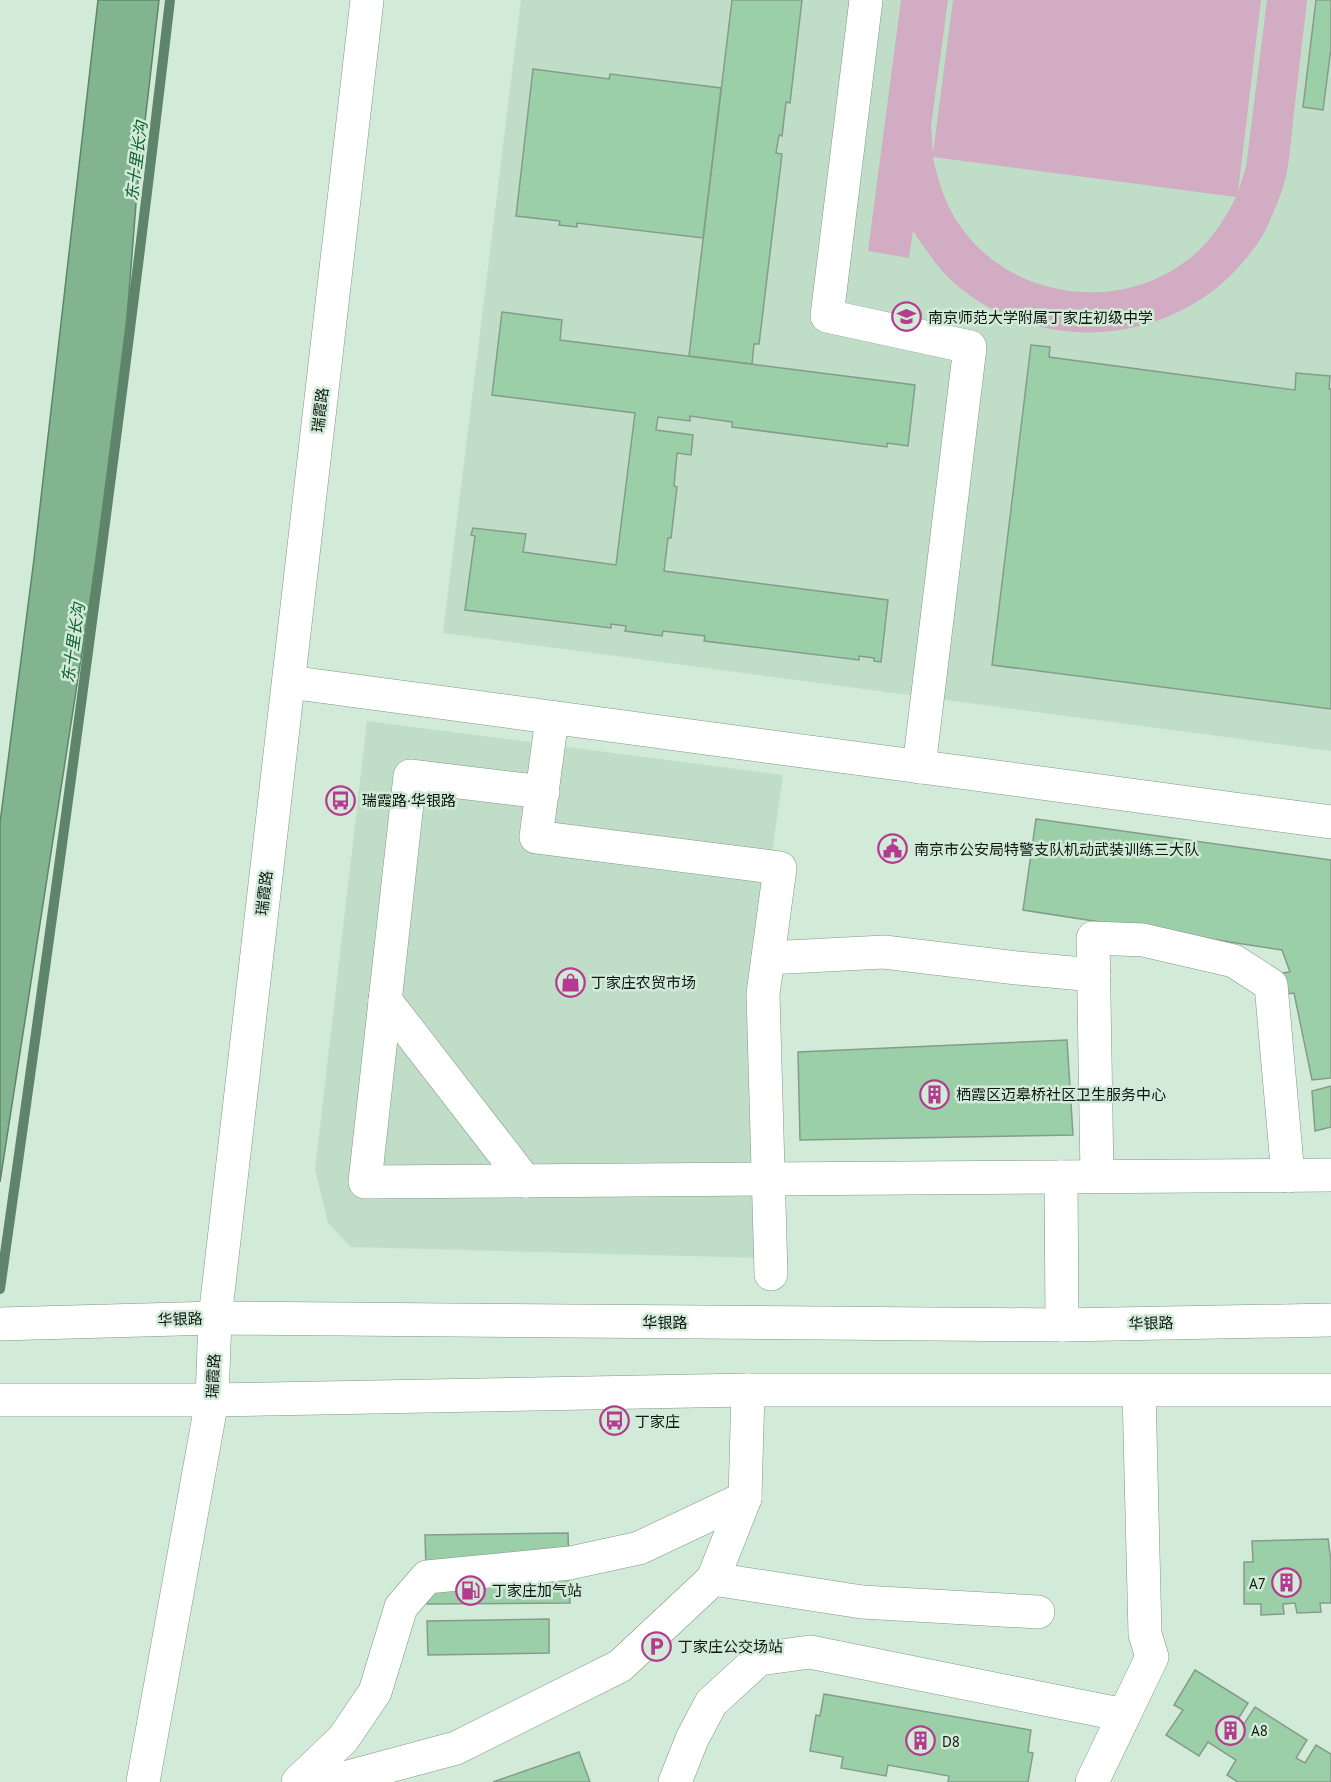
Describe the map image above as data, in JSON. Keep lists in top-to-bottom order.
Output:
{
  "streets": {
    "main road": ["瑞霞路", "华银路"]
  },
  "crossings": [
    ["瑞霞路", "华银路"]
  ],
  "water": ["东十里长沟"],
  "places": {
    "school or university": ["南京师范大学附属丁家庄初级中学"],
    "bus stop": ["瑞霞路·华银路", "丁家庄"],
    "public building": ["南京市公安局特警支队机动武装训练三大队"],
    "shop": ["丁家庄农贸市场"],
    "building": [
      "栖霞区迈皋桥社区卫生服务中心",
      "A7",
      "A8",
      "D8"
    ],
    "fuel station": ["丁家庄加气站"],
    "parking": ["丁家庄公交场站"]
  }
}
